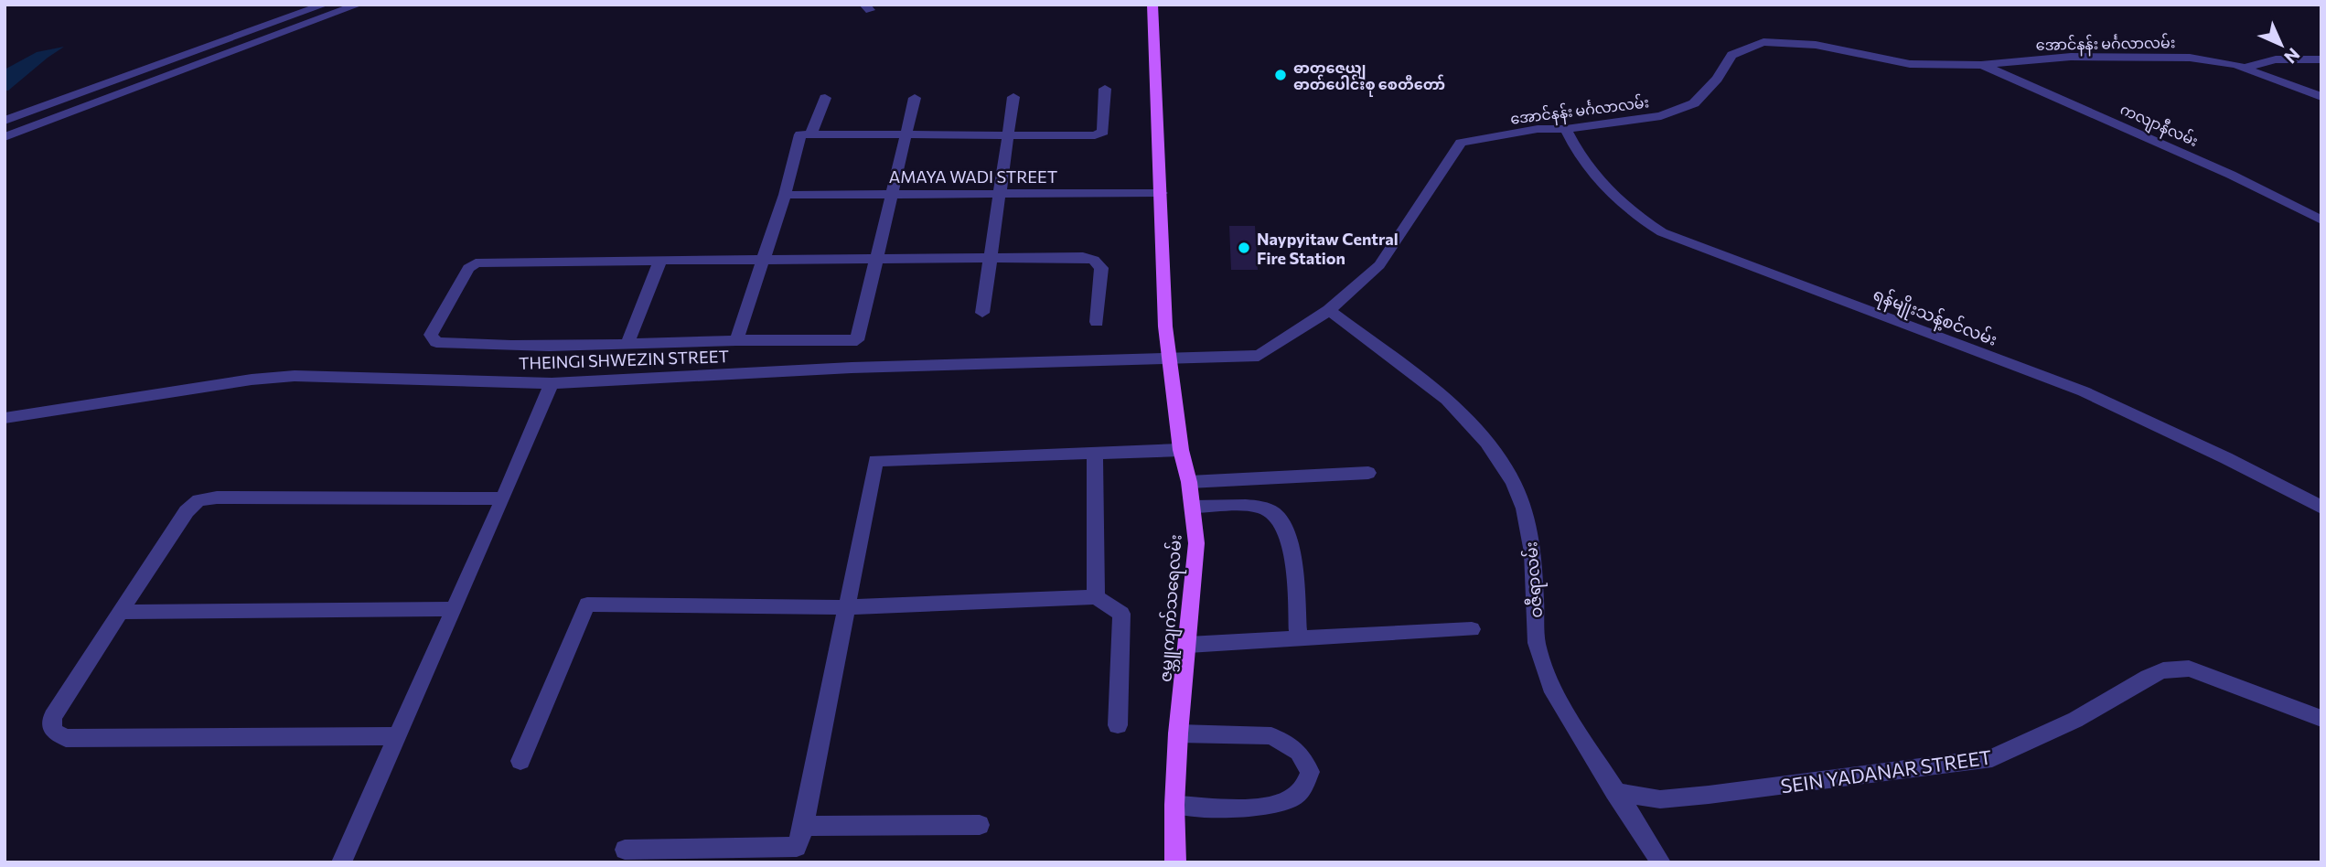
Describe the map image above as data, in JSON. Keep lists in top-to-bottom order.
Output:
{
  "streets": {
    "main road": ["ဇမ္ဘူကျက်သရေလမ်း"],
    "street": [
      "အောင်နန်း မင်္ဂလာလမ်း",
      "ကလျာနီလမ်း",
      "AMAYA WADI STREET",
      "ရန်မျိုးသန့်စင်လမ်း",
      "THEINGI SHWEZIN STREET",
      "ဝဇီရာလမ်း",
      "SEIN YADANAR STREET"
    ]
  },
  "crossings": [
    ["အောင်နန်း မင်္ဂလာလမ်း", "ကလျာနီလမ်း"],
    ["အောင်နန်း မင်္ဂလာလမ်း", "ရန်မျိုးသန့်စင်လမ်း"],
    ["အောင်နန်း မင်္ဂလာလမ်း", "THEINGI SHWEZIN STREET"],
    ["အောင်နန်း မင်္ဂလာလမ်း", "ဝဇီရာလမ်း"],
    ["အောင်နန်း မင်္ဂလာလမ်း", "ဇမ္ဘူကျက်သရေလမ်း"],
    ["AMAYA WADI STREET", "ဇမ္ဘူကျက်သရေလမ်း"],
    ["THEINGI SHWEZIN STREET", "ဇမ္ဘူကျက်သရေလမ်း"],
    ["ဝဇီရာလမ်း", "SEIN YADANAR STREET"]
  ],
  "places": ["ဓာတုဇေယျ ဓာတ်ပေါင်းစု စေတီတော်", "Naypyitaw Central Fire Station"],
  "north": "bottom right"
}
